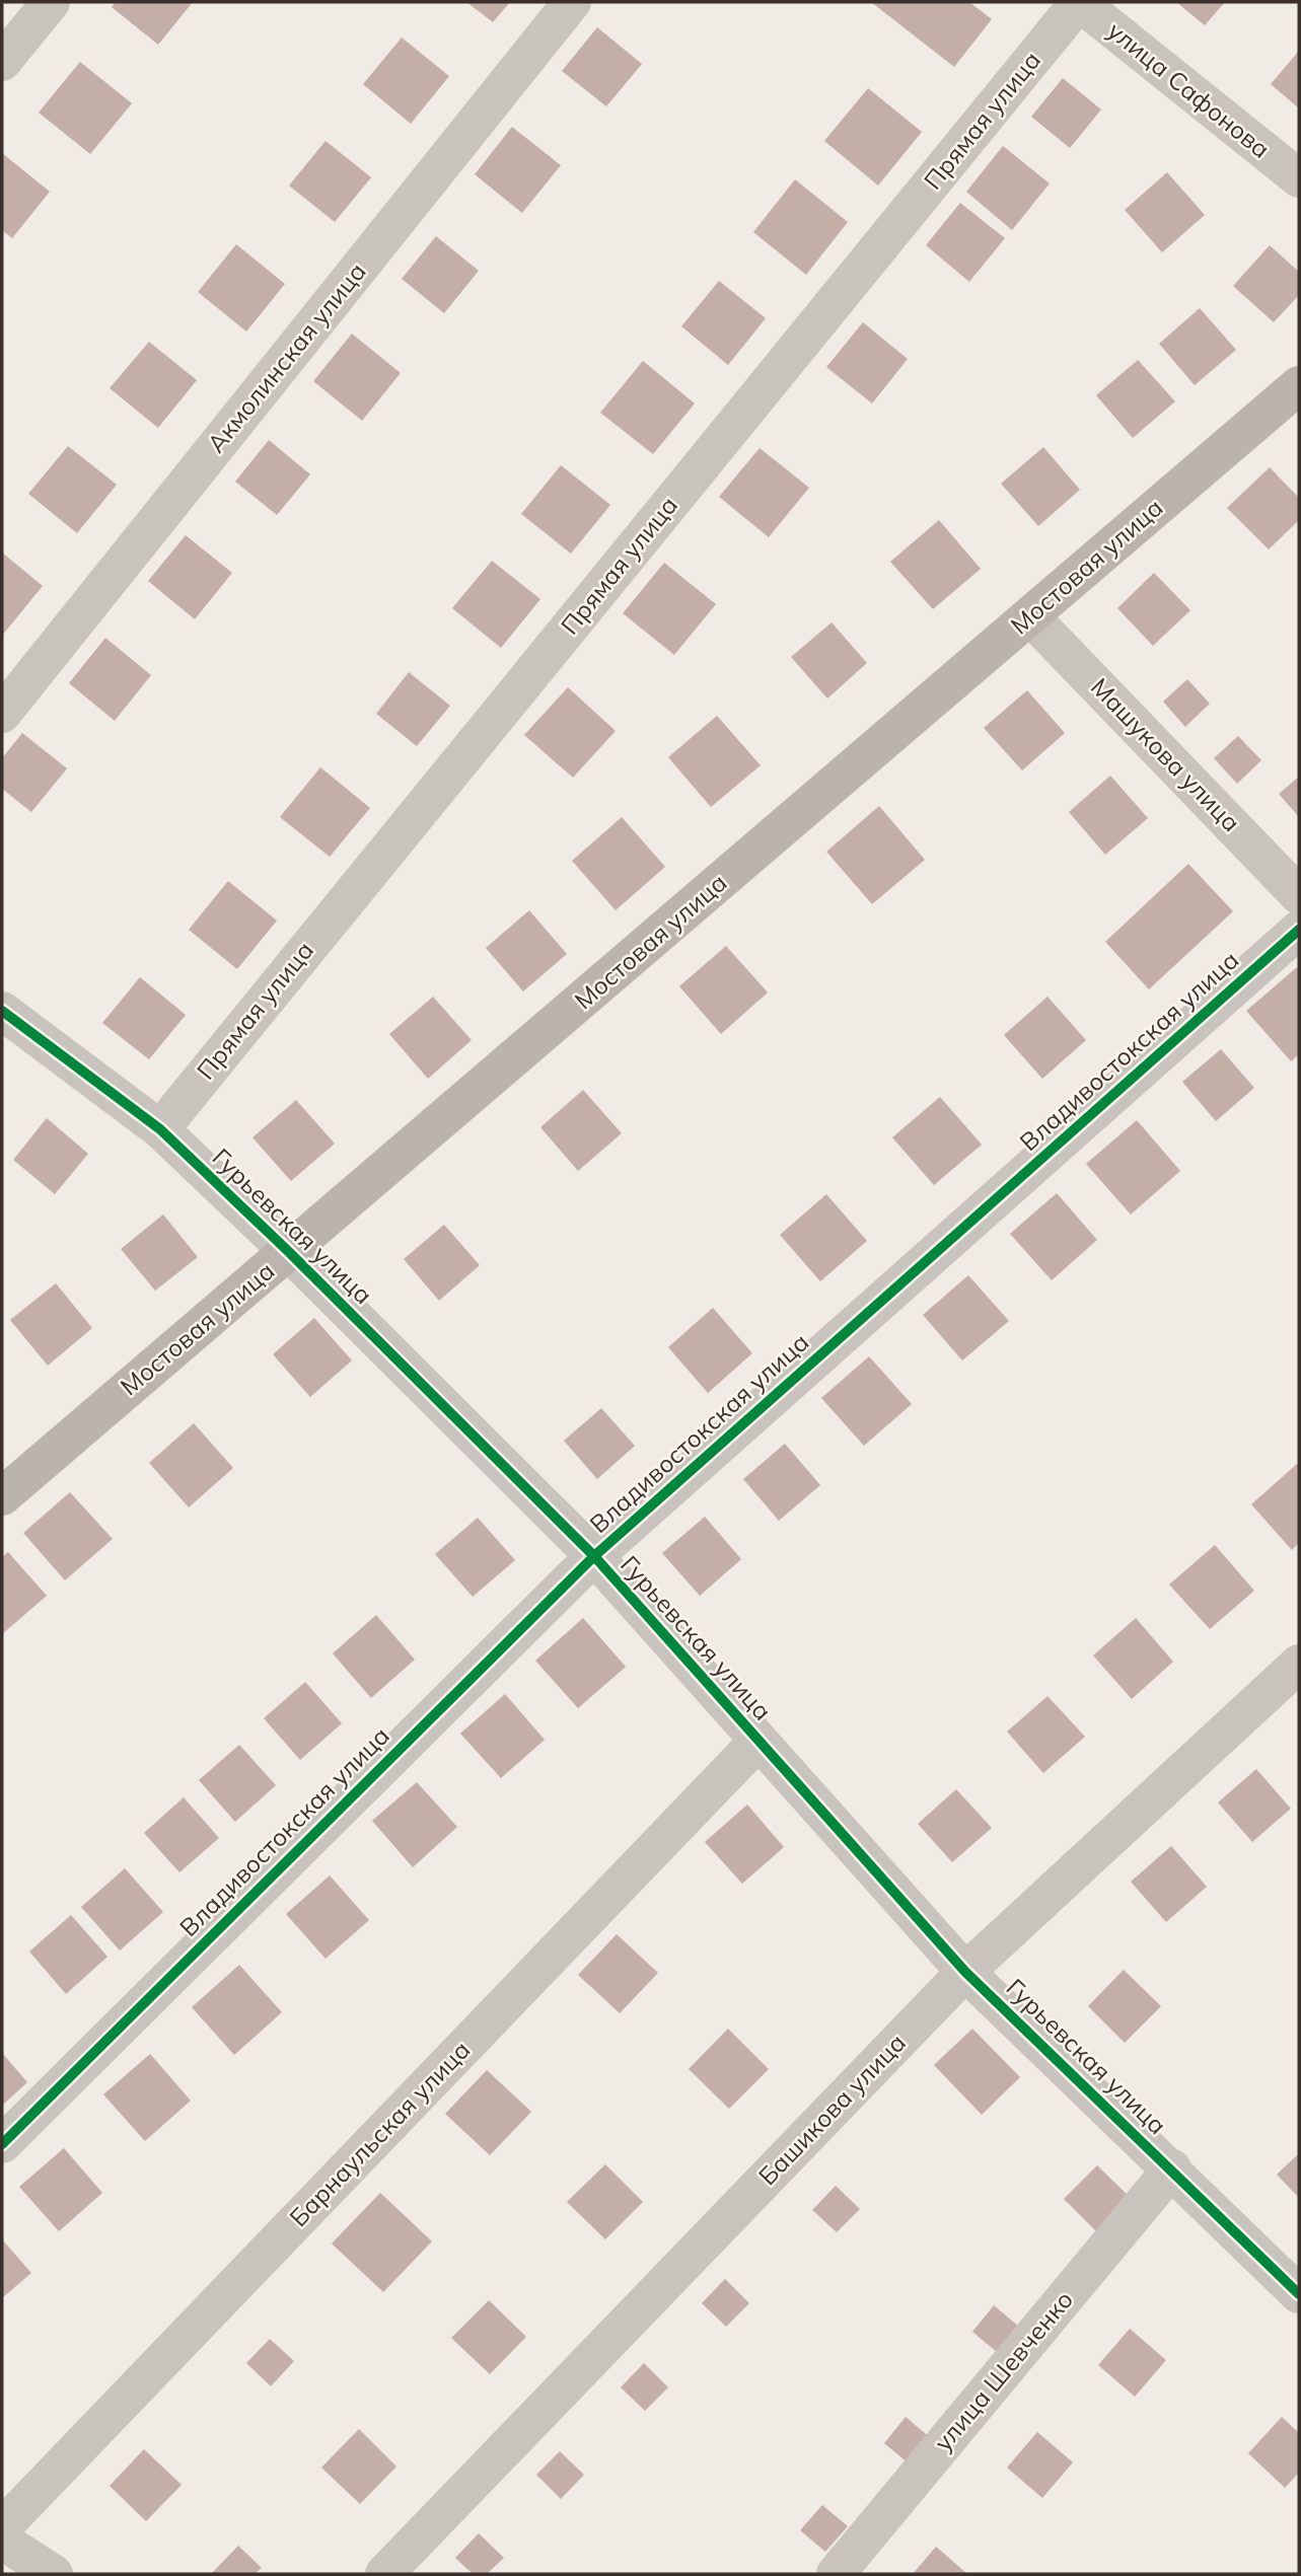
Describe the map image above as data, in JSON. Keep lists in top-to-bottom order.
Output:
{
  "streets": {
    "street": [
      "улица Сафонова",
      "Прямая улица",
      "Акмолинская улица",
      "Мостовая улица",
      "Машукова улица",
      "Владивостокская улица",
      "Гурьевская улица",
      "Башикова улица",
      "Барнаульская улица",
      "улица Шевченко"
    ]
  },
  "crossings": [
    ["улица Сафонова", "Прямая улица"],
    ["Прямая улица", "Гурьевская улица"],
    ["Мостовая улица", "Машукова улица"],
    ["Мостовая улица", "Гурьевская улица"],
    ["Владивостокская улица", "Гурьевская улица"],
    ["Гурьевская улица", "Башикова улица"],
    ["Гурьевская улица", "Барнаульская улица"],
    ["Гурьевская улица", "улица Шевченко"]
  ]
}
